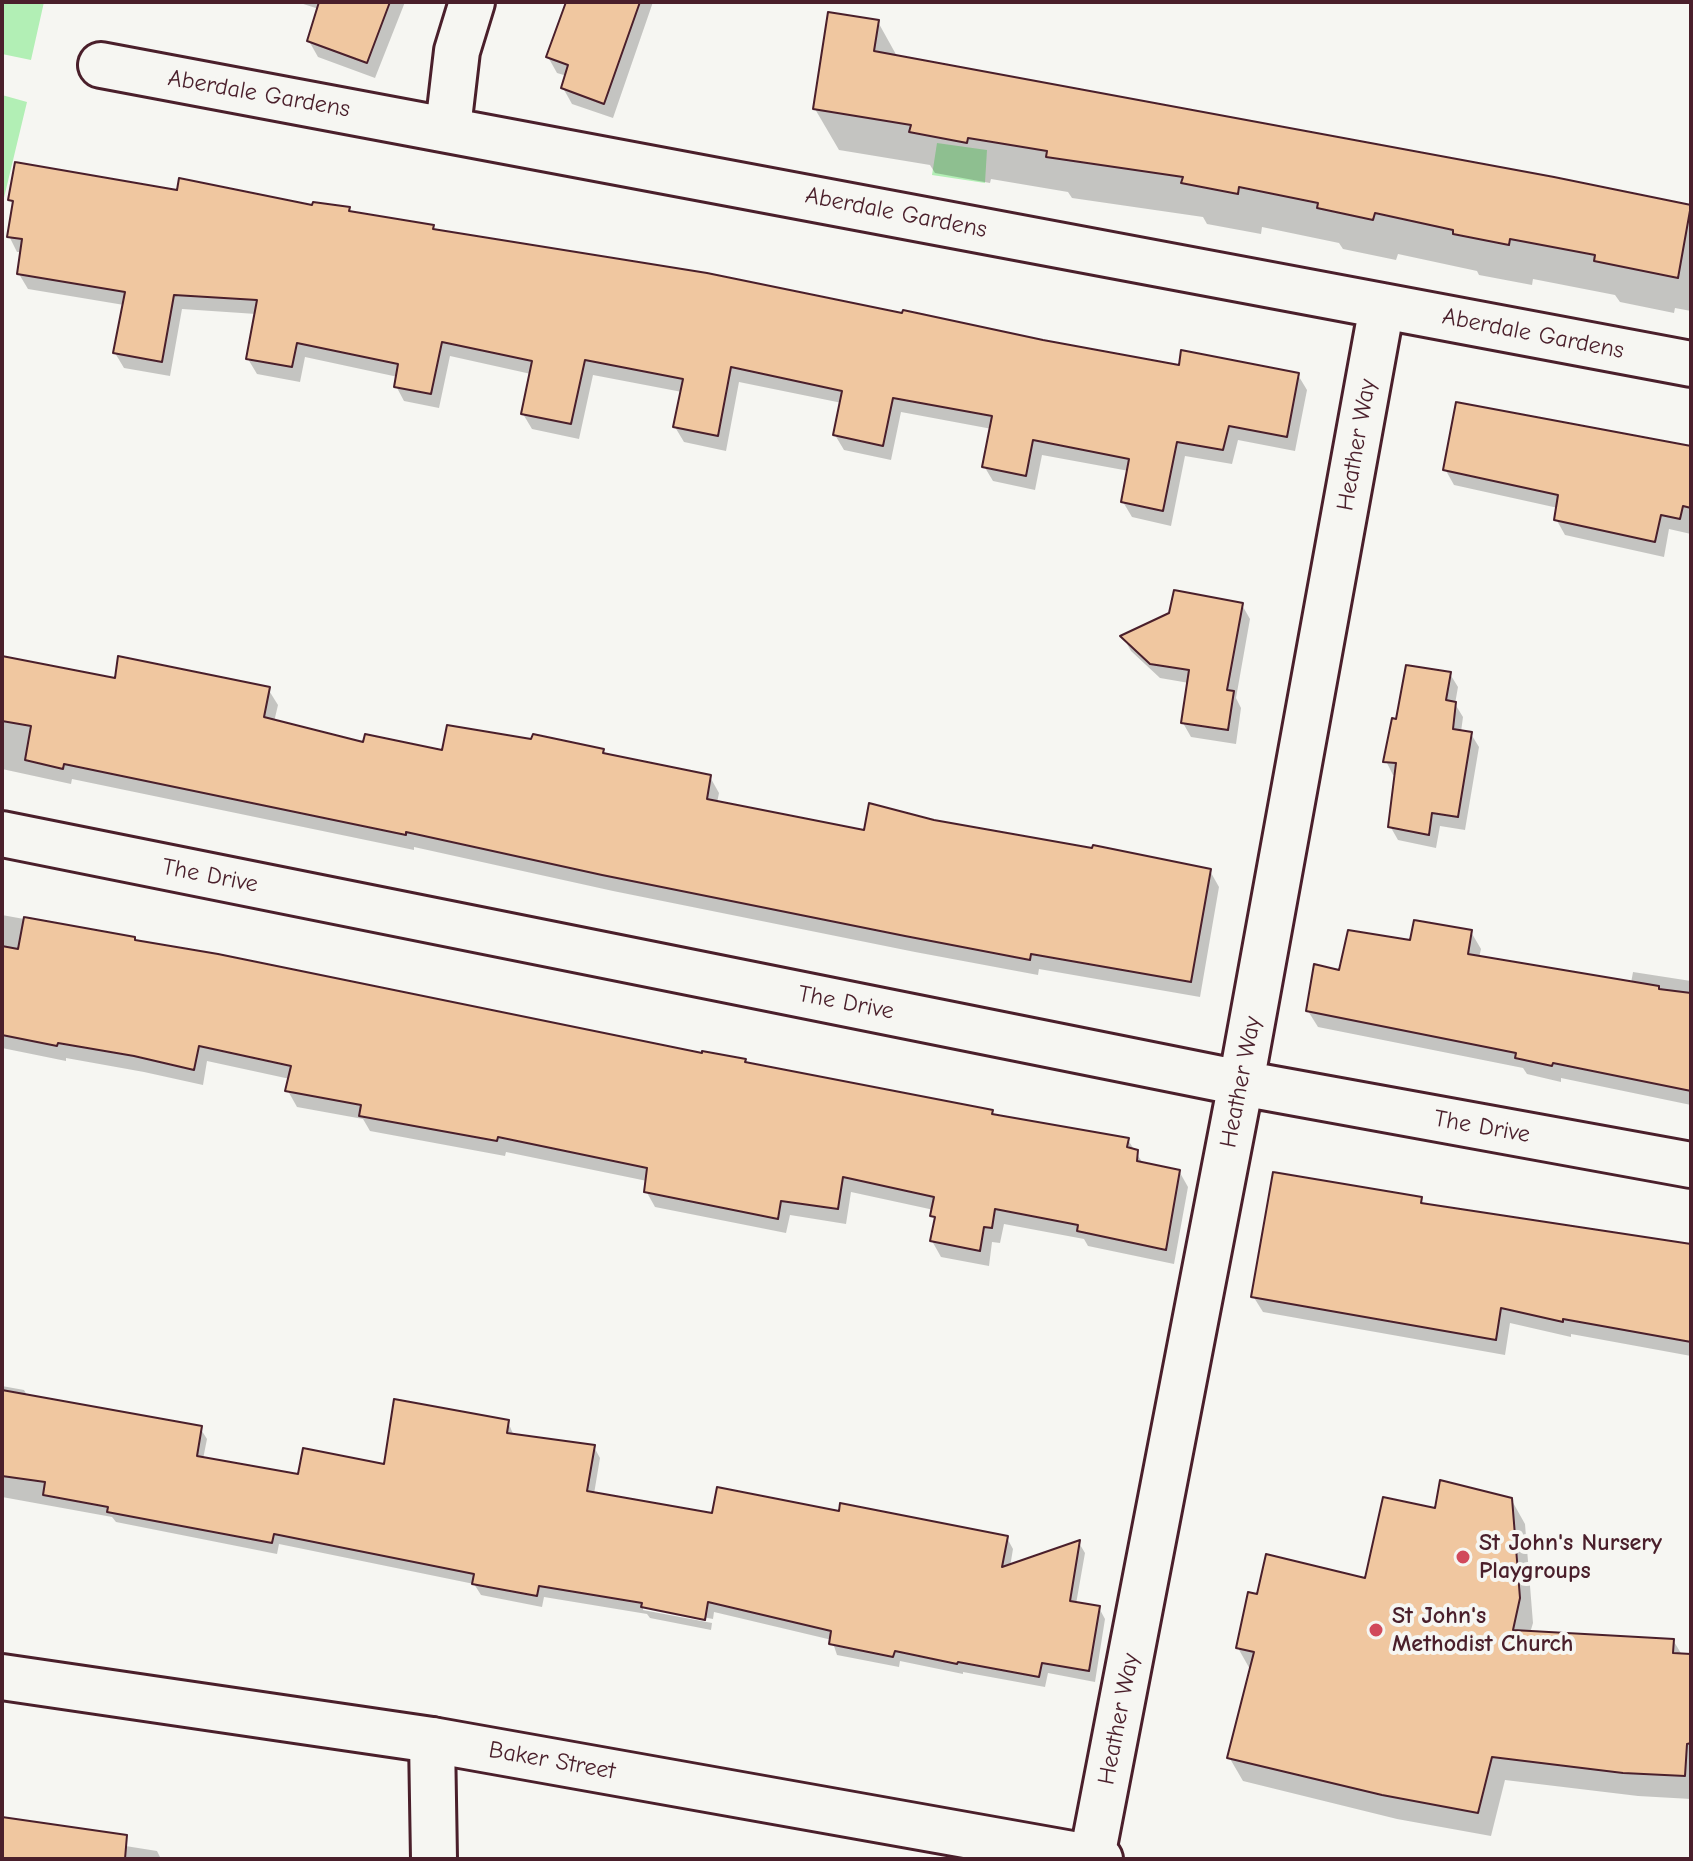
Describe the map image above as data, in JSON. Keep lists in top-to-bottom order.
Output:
{
  "streets": {
    "street": [
      "Aberdale Gardens",
      "Heather Way",
      "The Drive",
      "Baker Street"
    ]
  },
  "crossings": [
    ["Aberdale Gardens", "Heather Way"],
    ["Heather Way", "The Drive"],
    ["Heather Way", "Baker Street"]
  ],
  "places": ["St John's Nursery Playgroups", "St John's Methodist Church"]
}
